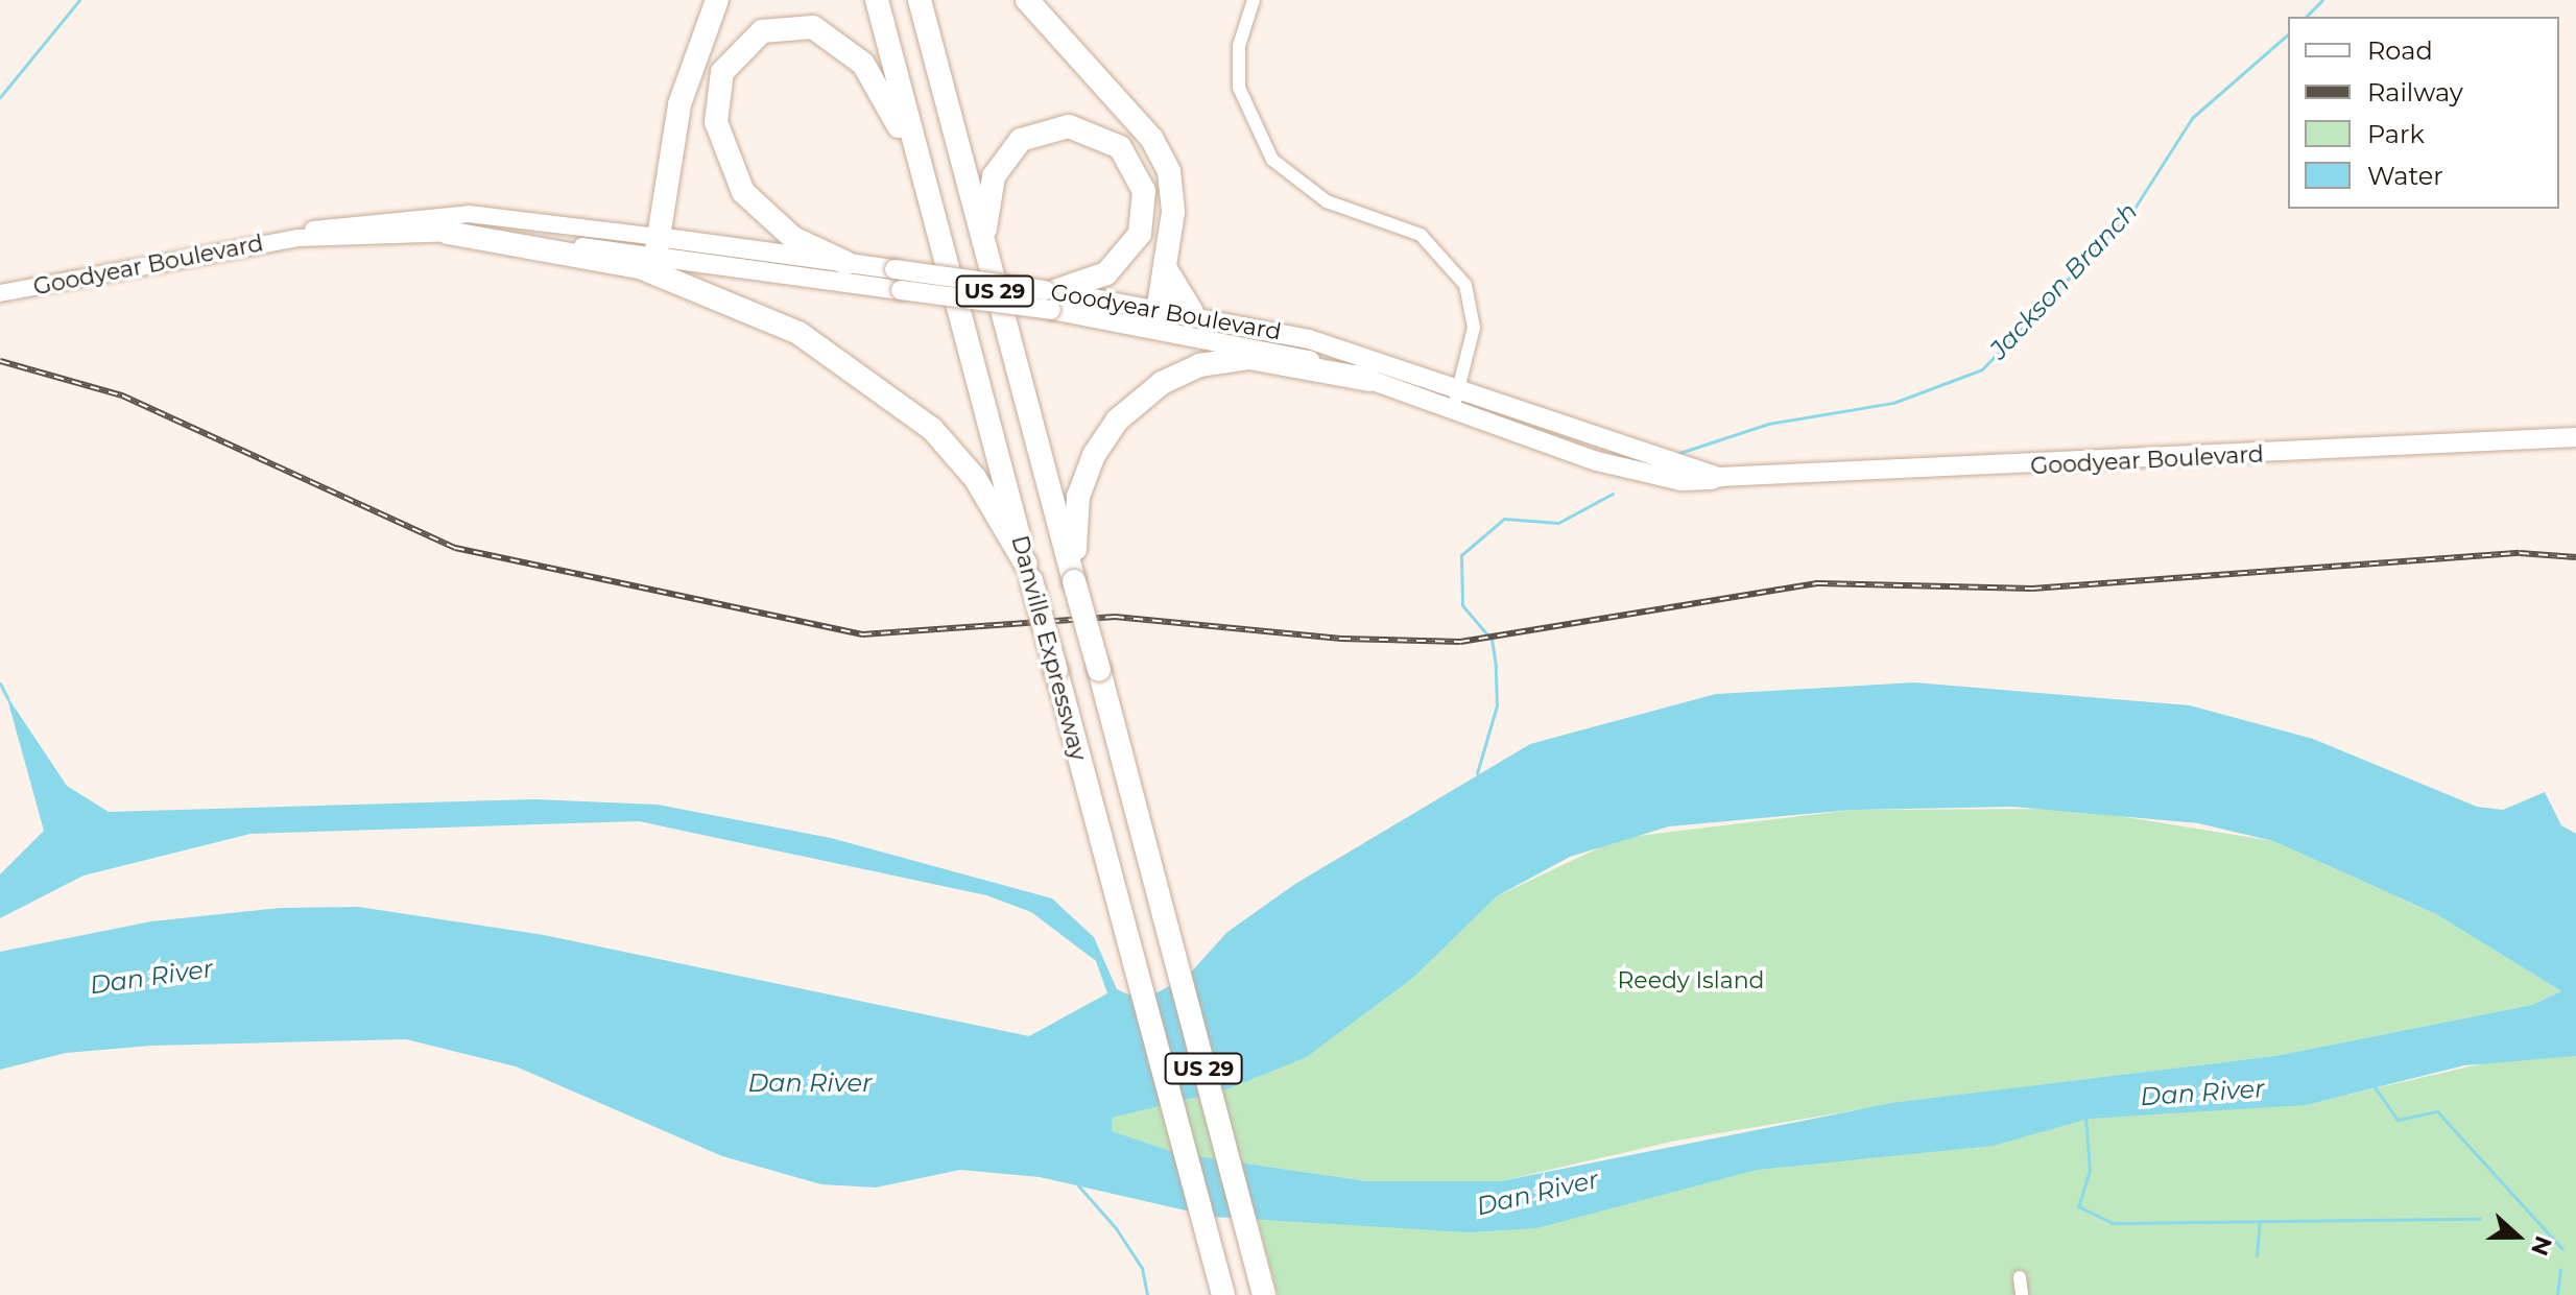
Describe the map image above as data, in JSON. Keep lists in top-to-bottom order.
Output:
{
  "streets": {
    "highway": ["US 29", "Danville Expressway"],
    "main road": ["Goodyear Boulevard"]
  },
  "water": ["Jackson Branch", "Dan River"],
  "parks": ["Reedy Island"],
  "legend": [
    "Road",
    "Railway",
    "Park",
    "Water"
  ],
  "north": "right"
}
